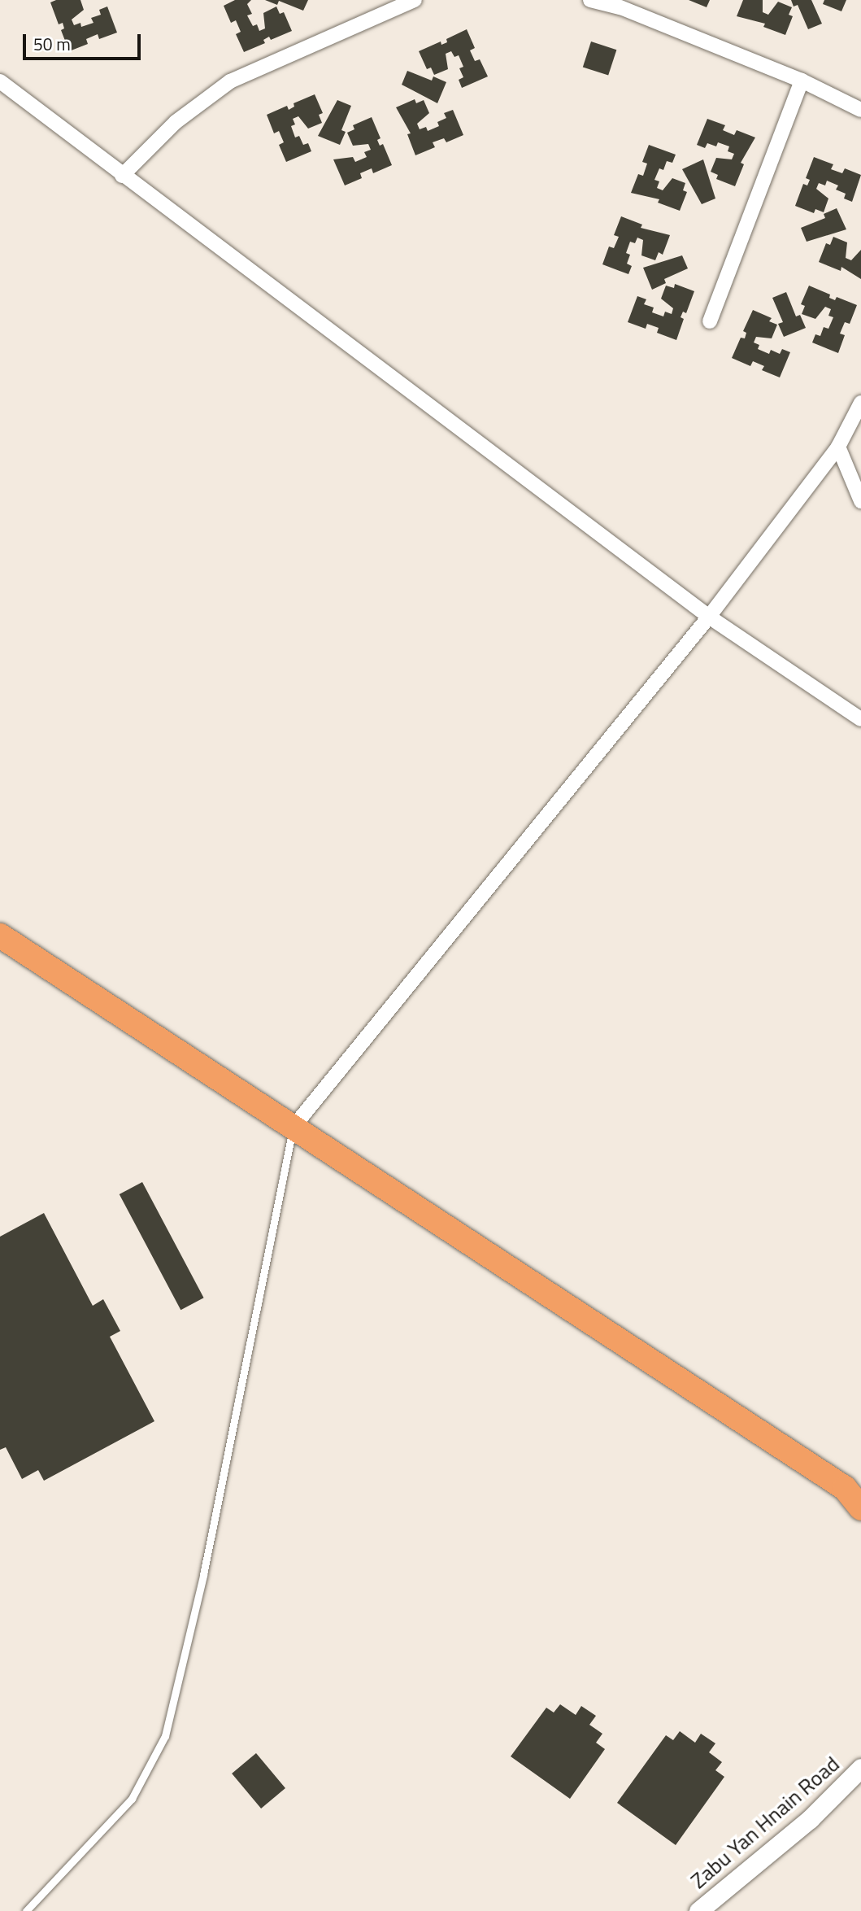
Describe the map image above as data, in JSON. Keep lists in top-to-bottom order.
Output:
{
  "streets": {
    "street": ["Zabu Yan Hnain Road"]
  },
  "scale_bar": "50 m"
}
